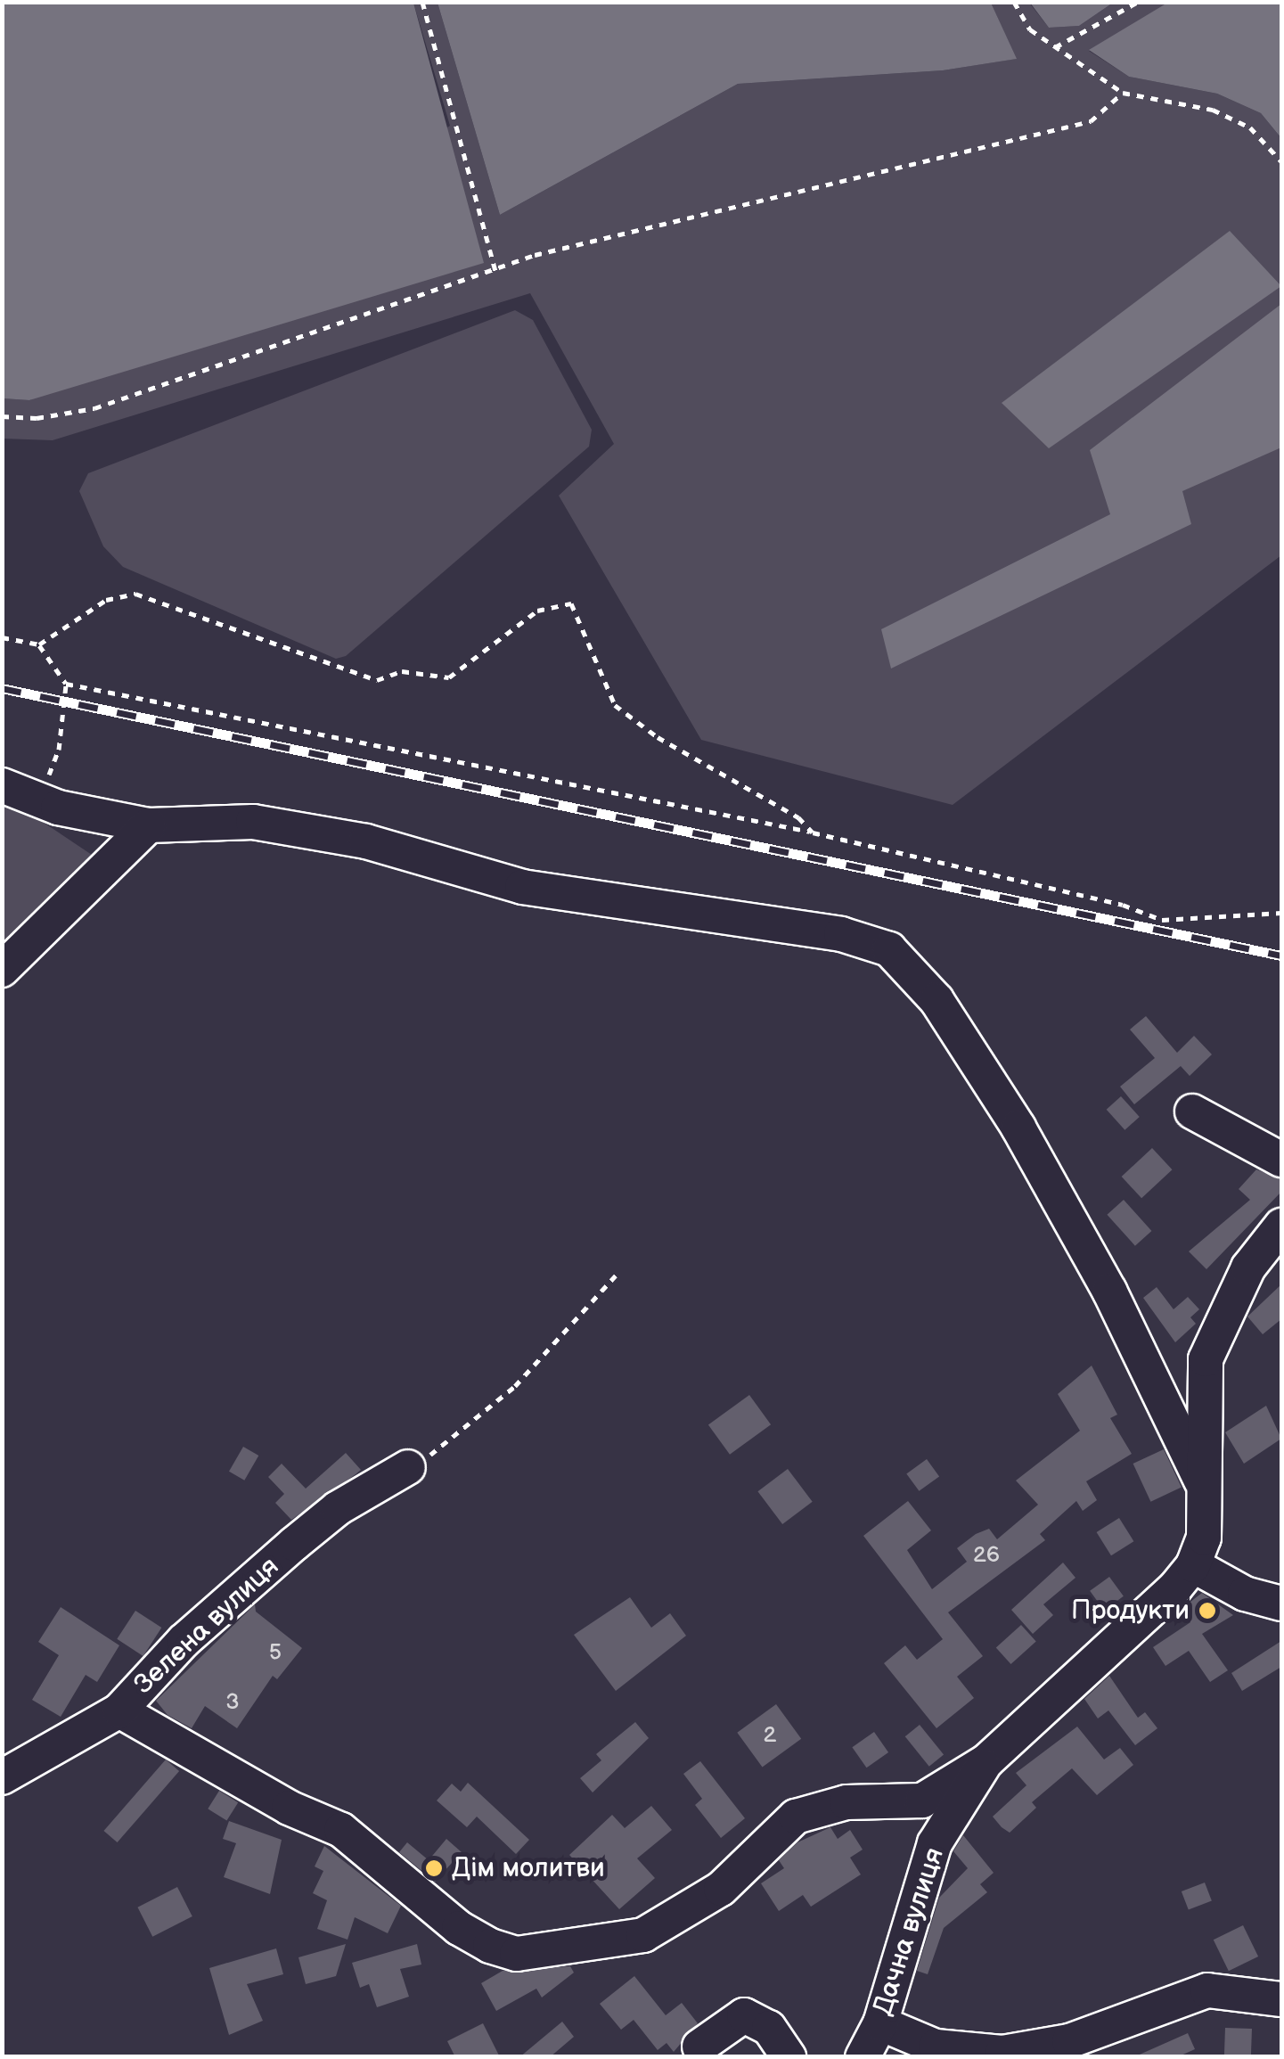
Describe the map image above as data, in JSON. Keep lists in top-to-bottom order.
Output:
{
  "streets": {
    "street": ["Зелена вулиця", "Дачна вулиця"]
  },
  "places": ["Продукти", "Дім молитви"],
  "house_numbers": [
    "26",
    "5",
    "3",
    "2"
  ]
}
